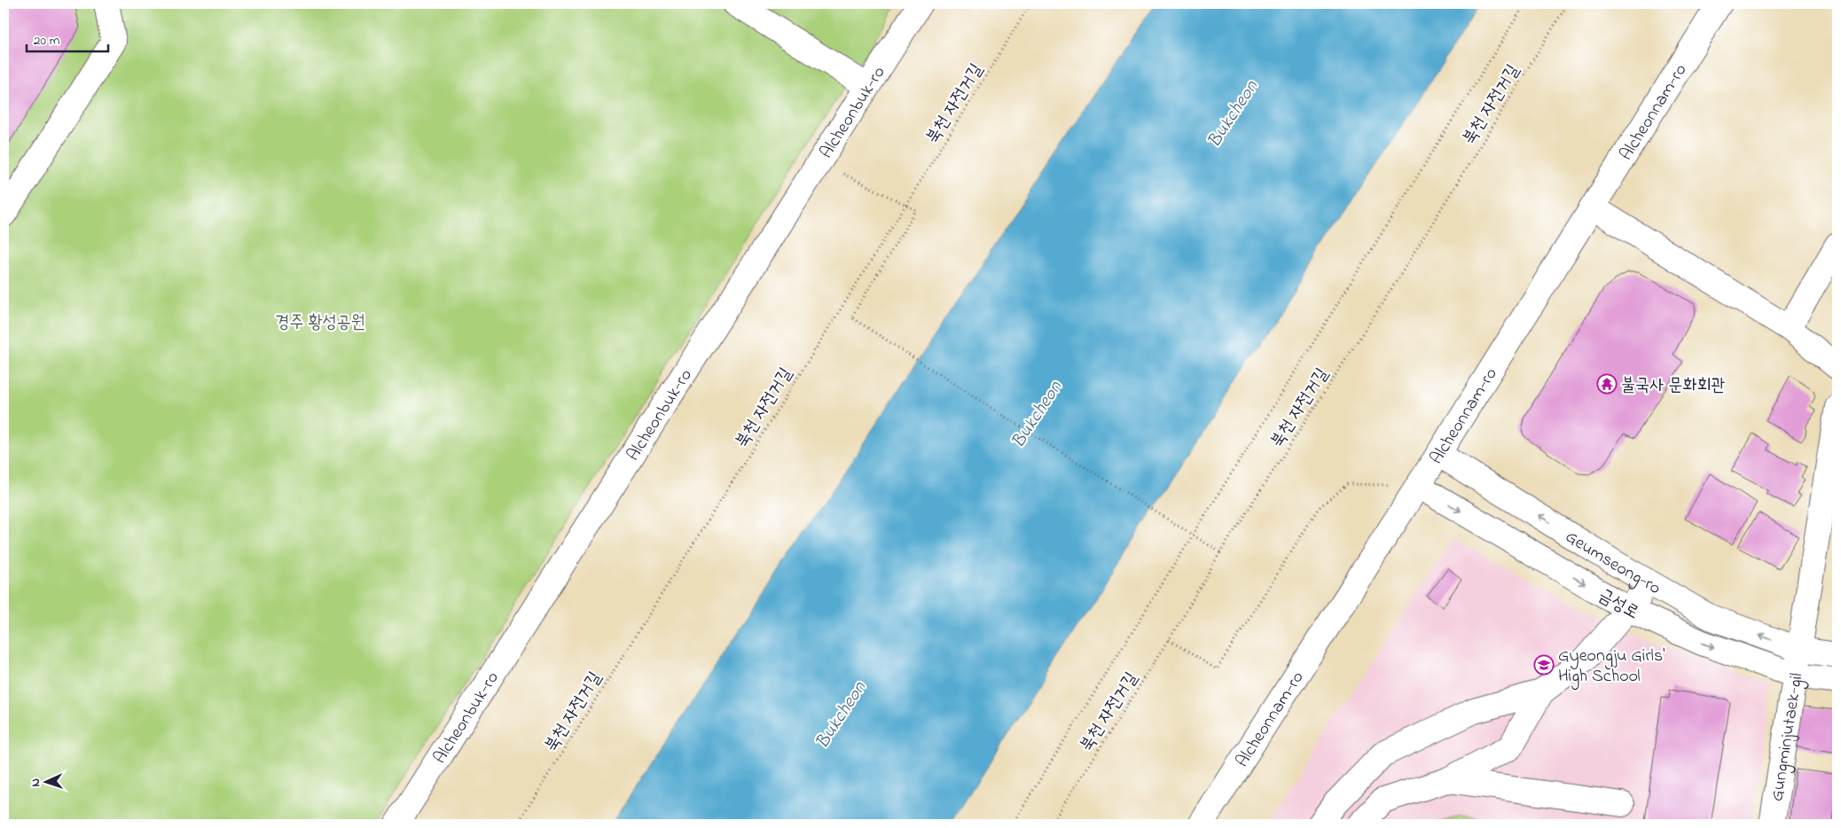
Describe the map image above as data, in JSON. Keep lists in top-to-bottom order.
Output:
{
  "streets": {
    "street": [
      "Alcheonbuk-ro",
      "Alcheonnam-ro",
      "Geumseong-ro",
      "금성로",
      "Gungminjutaek-gil"
    ],
    "path": ["북천 자전거길"]
  },
  "crossings": [
    ["Alcheonnam-ro", "Geumseong-ro"],
    ["Alcheonnam-ro", "금성로"],
    ["Geumseong-ro", "Gungminjutaek-gil"],
    ["금성로", "Gungminjutaek-gil"]
  ],
  "one_way": ["Geumseong-ro", "금성로"],
  "water": ["Bukcheon"],
  "parks": ["경주 황성공원"],
  "places": {
    "temple": ["불국사 문화회관"],
    "school or university": ["Gyeongju Girls' High School"]
  },
  "scale_bar": "20 m",
  "north": "left"
}
